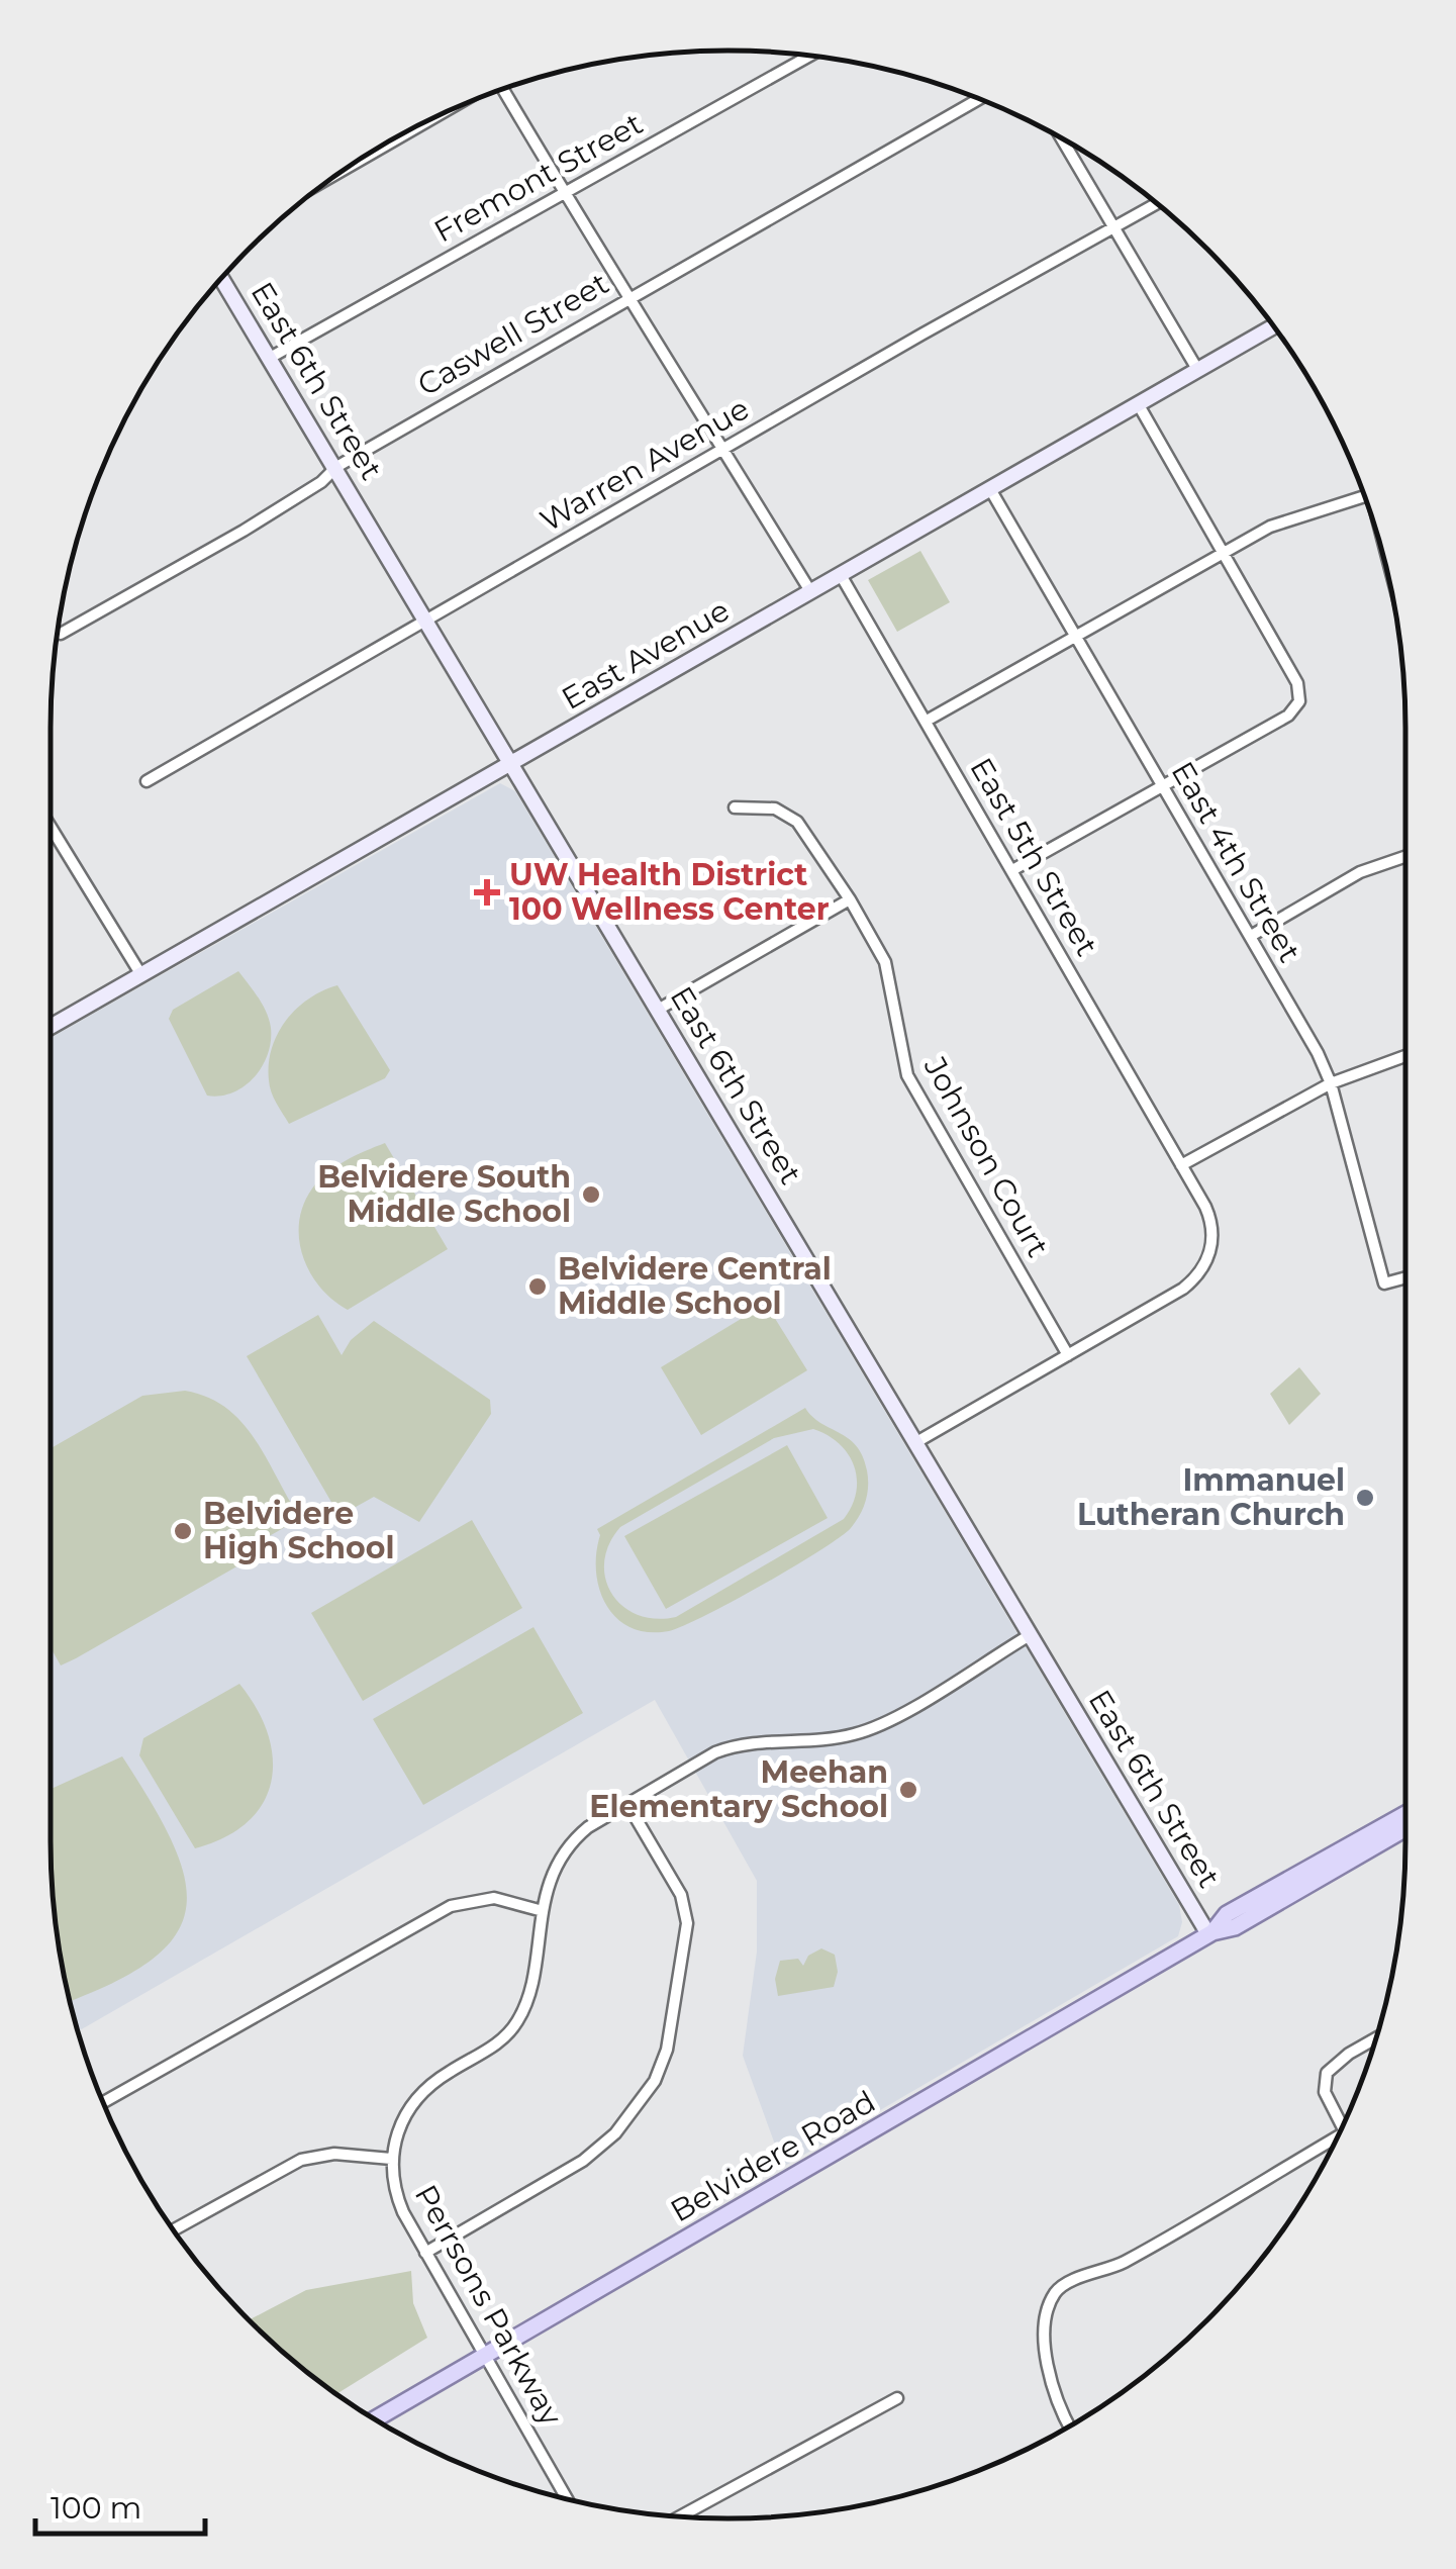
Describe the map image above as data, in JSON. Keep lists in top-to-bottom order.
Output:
{
  "streets": {
    "main road": ["Belvidere Road"],
    "street": [
      "Fremont Street",
      "Caswell Street",
      "East 6th Street",
      "Warren Avenue",
      "East Avenue",
      "East 5th Street",
      "East 4th Street",
      "Johnson Court",
      "Perrsons Parkway"
    ]
  },
  "crossings": [
    ["Fremont Street", "East 6th Street"],
    ["Caswell Street", "East 6th Street"],
    ["East 6th Street", "Warren Avenue"],
    ["East 6th Street", "East Avenue"],
    ["East 6th Street", "Belvidere Road"],
    ["East 6th Street", "Perrsons Parkway"],
    ["East Avenue", "East 5th Street"],
    ["East Avenue", "East 4th Street"],
    ["East 5th Street", "Johnson Court"],
    ["Belvidere Road", "Perrsons Parkway"]
  ],
  "places": {
    "health": ["UW Health District 100 Wellness Center"],
    "other": [
      "Belvidere South Middle School",
      "Belvidere Central Middle School",
      "Immanuel Lutheran Church",
      "Belvidere High School",
      "Meehan Elementary School"
    ]
  },
  "scale_bar": "100 m"
}
